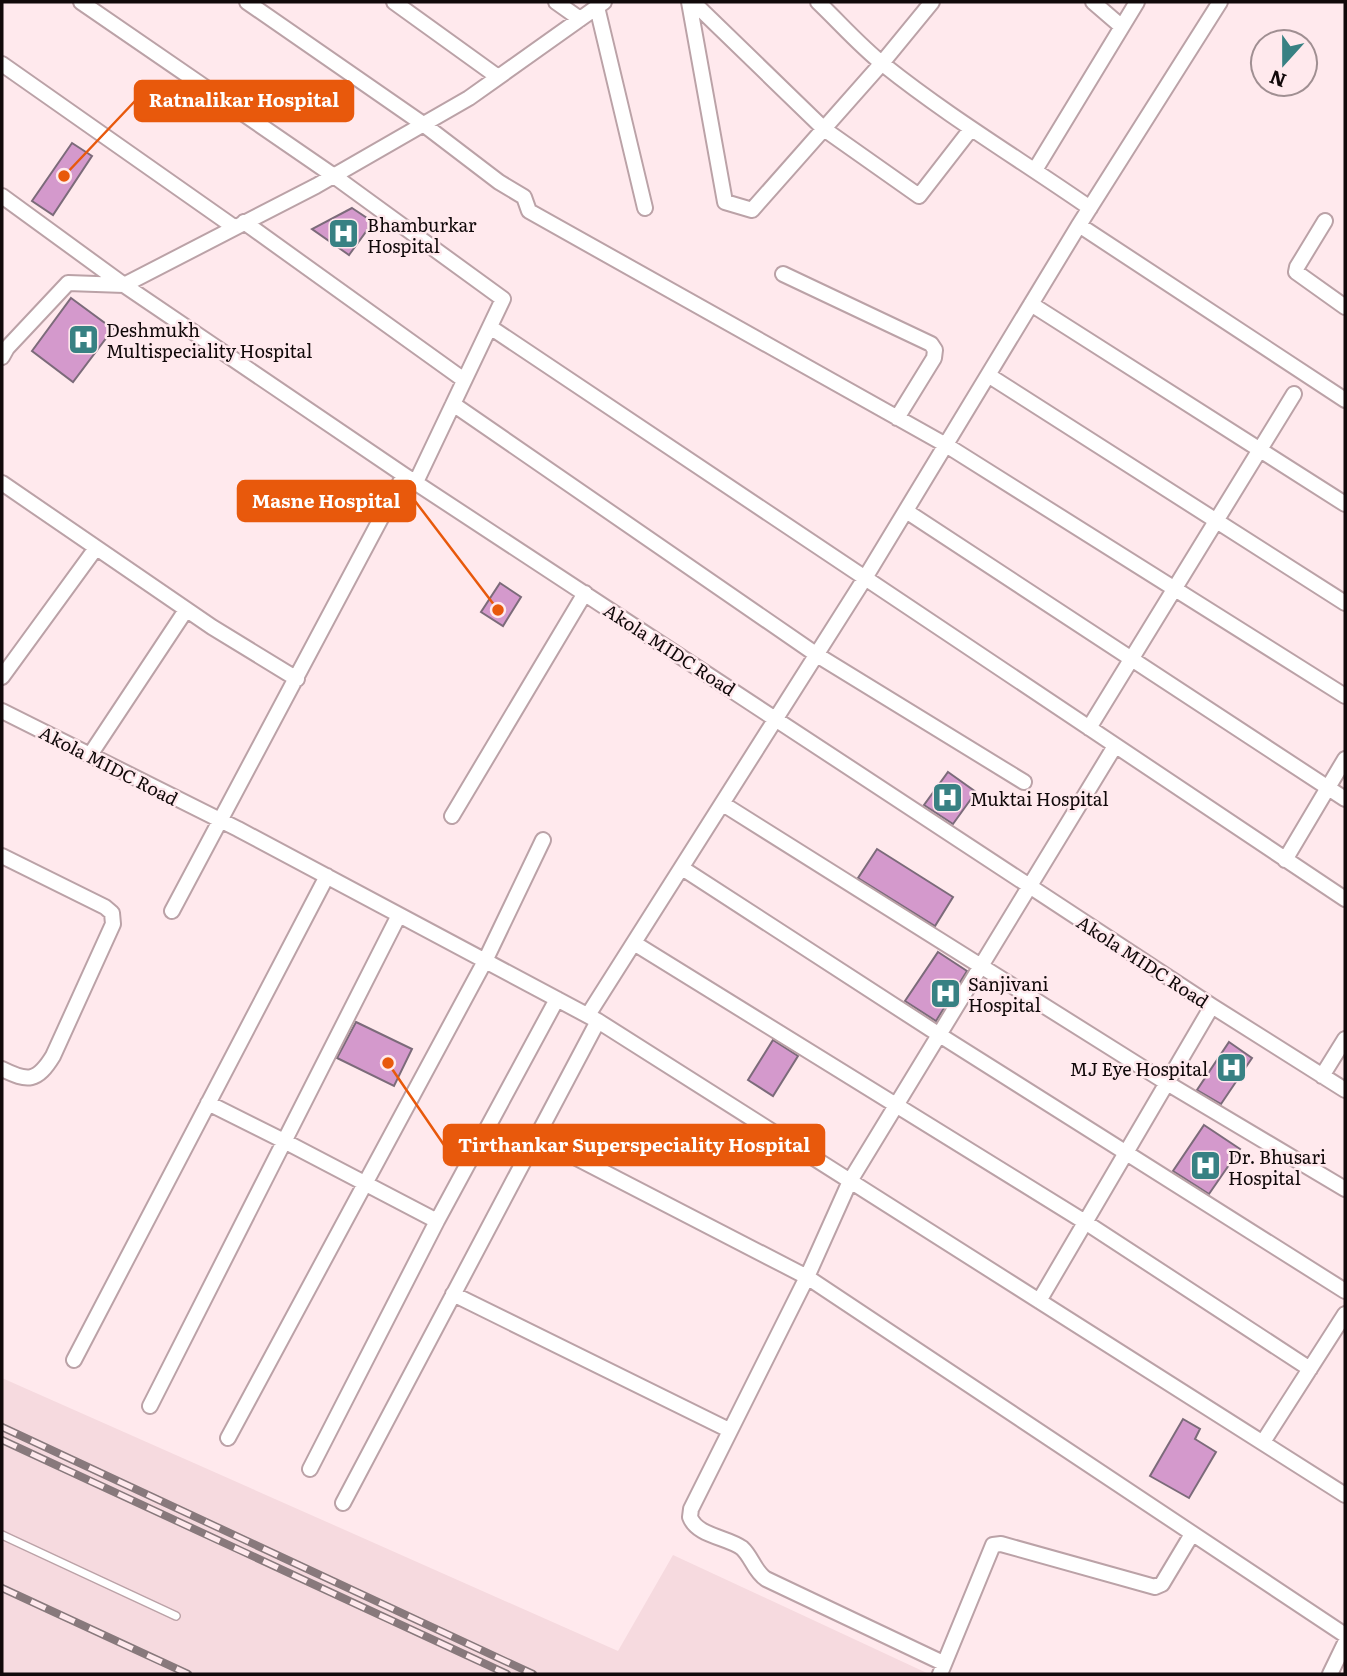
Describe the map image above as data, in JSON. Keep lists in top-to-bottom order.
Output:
{
  "streets": {
    "street": ["Akola MIDC Road"]
  },
  "places": {
    "other": ["Ratnalikar Hospital", "Masne Hospital", "Tirthankar Superspeciality Hospital"],
    "hospital": [
      "Bhamburkar Hospital",
      "Deshmukh Multispeciality Hospital",
      "Muktai Hospital",
      "Sanjivani Hospital",
      "MJ Eye Hospital",
      "Dr. Bhusari Hospital"
    ]
  },
  "north": "bottom"
}
